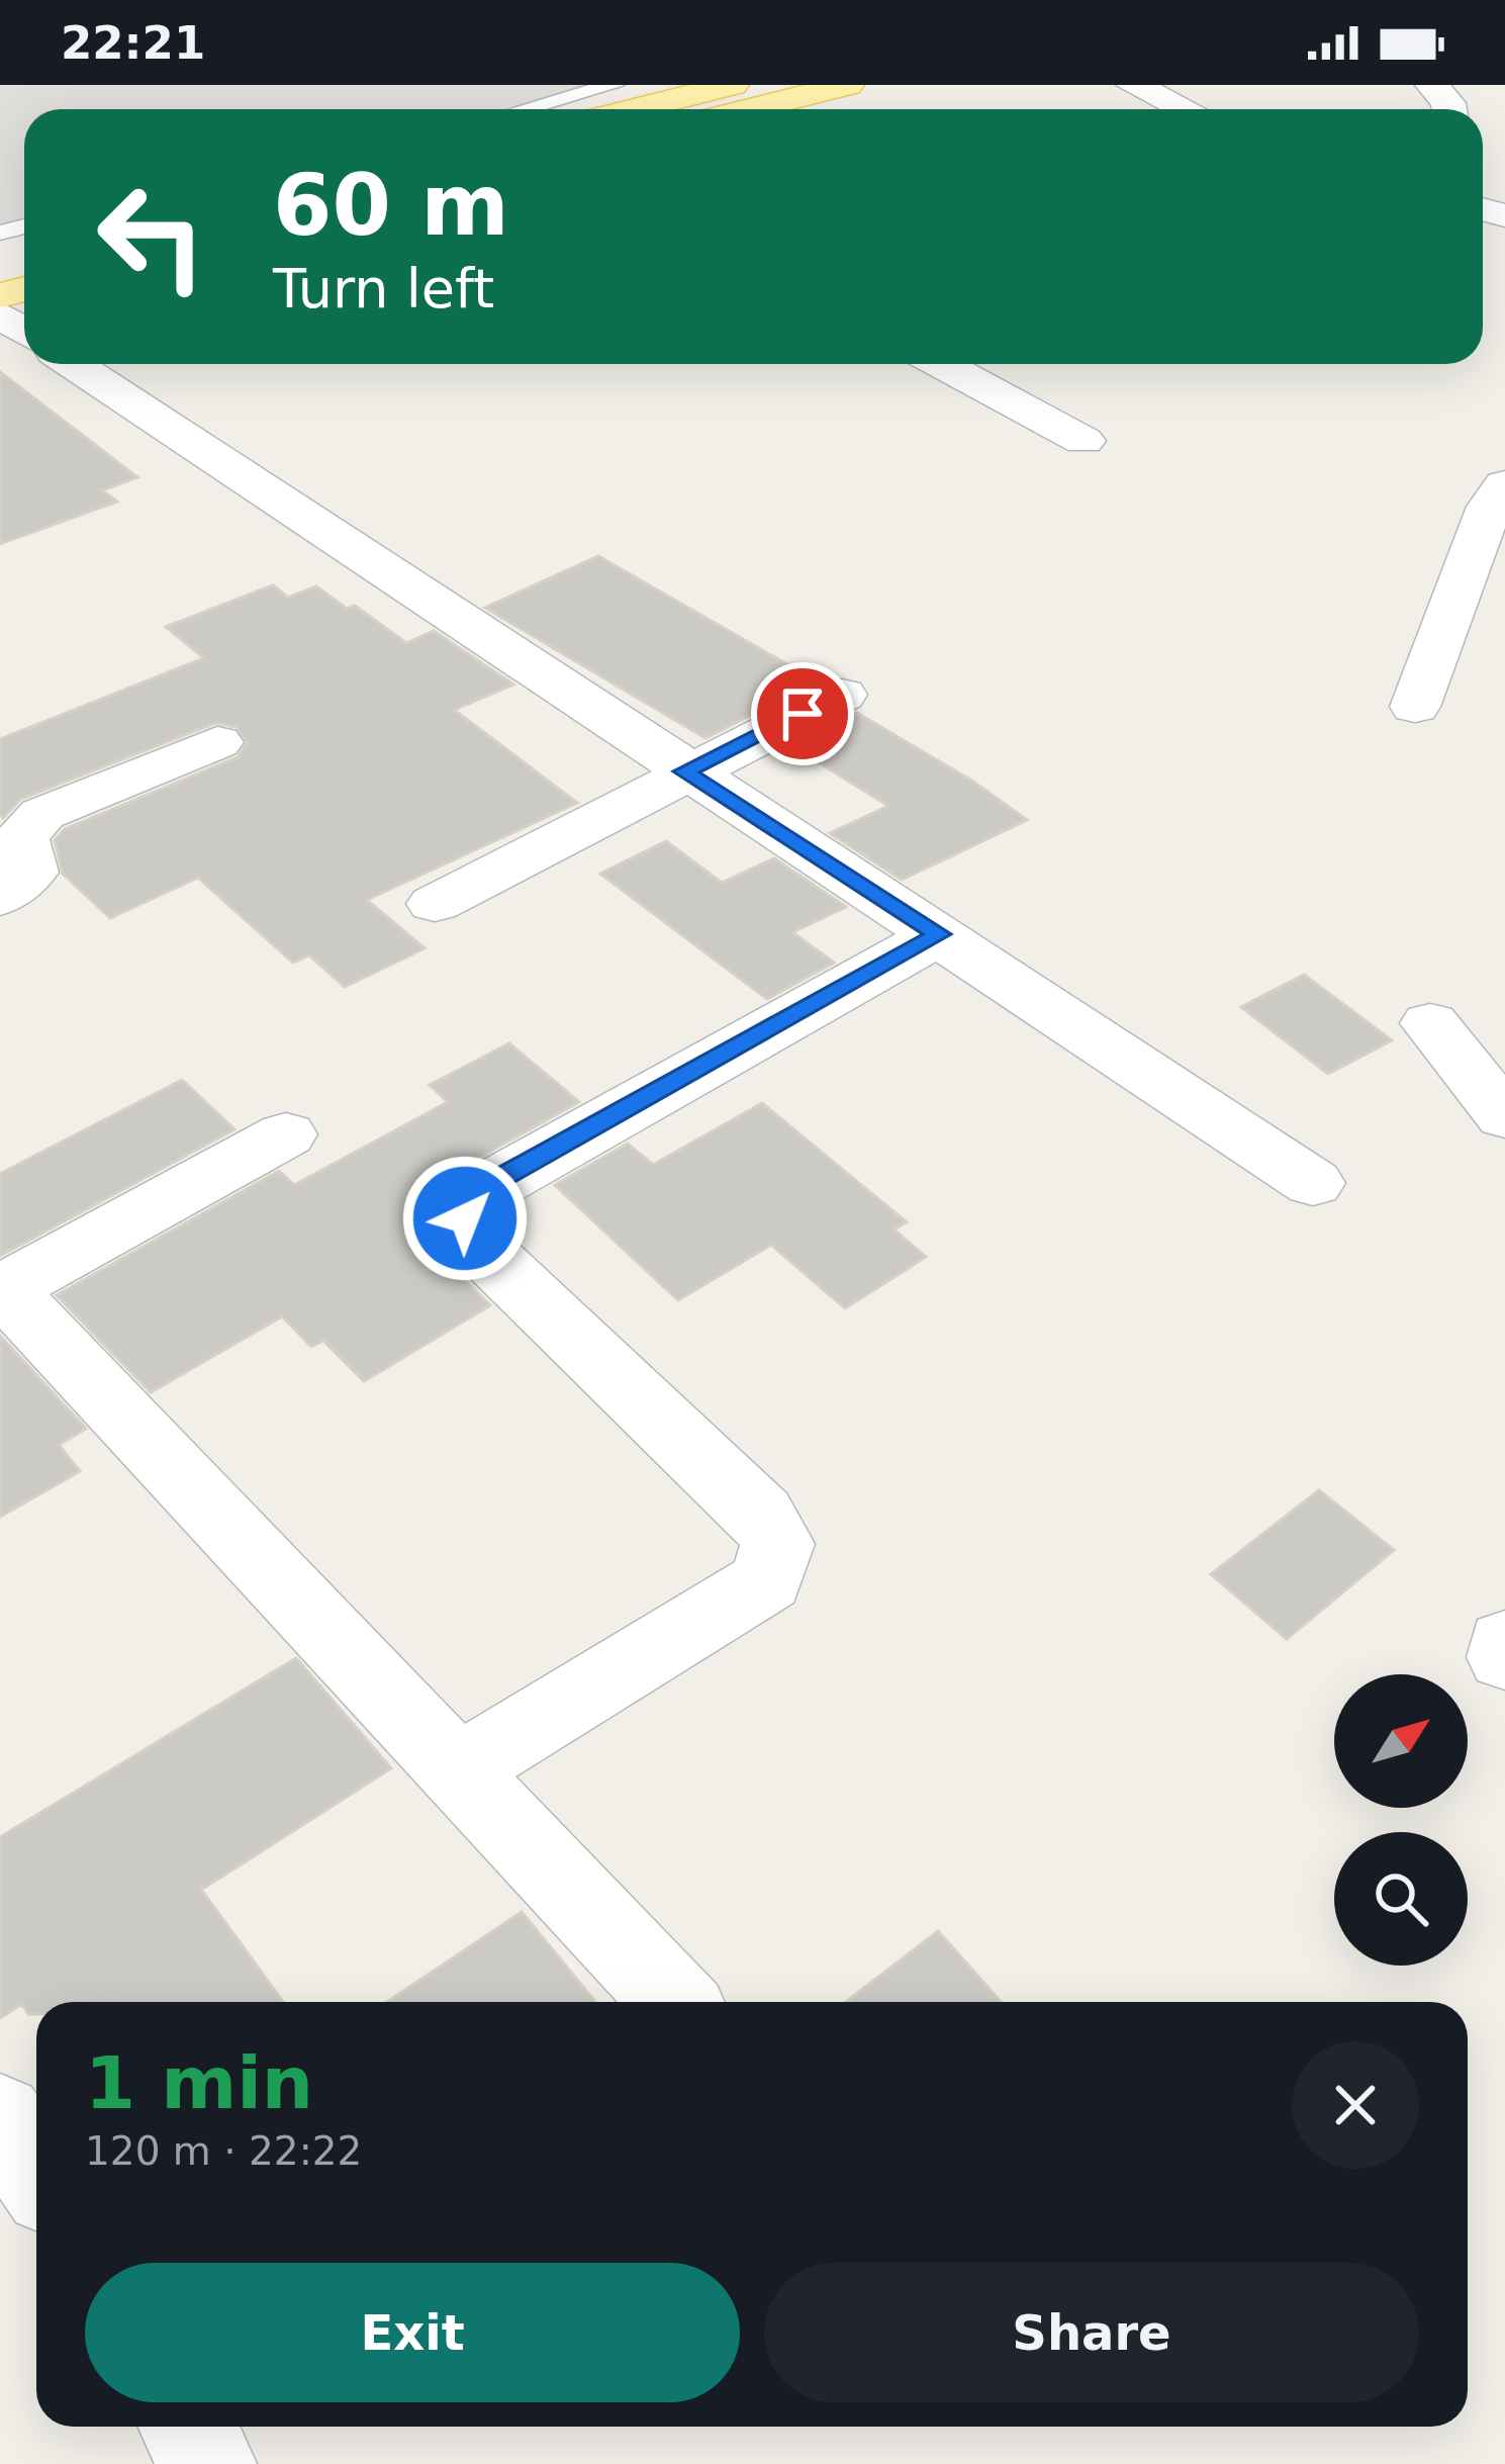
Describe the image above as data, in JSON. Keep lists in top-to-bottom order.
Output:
{
  "north": "top right",
  "page": {
    "status": "22:21",
    "turn": ["60 m", "Turn left"],
    "heading": ["1 min", "120 m · 22:22"],
    "buttons": ["Exit", "Share"]
  }
}
